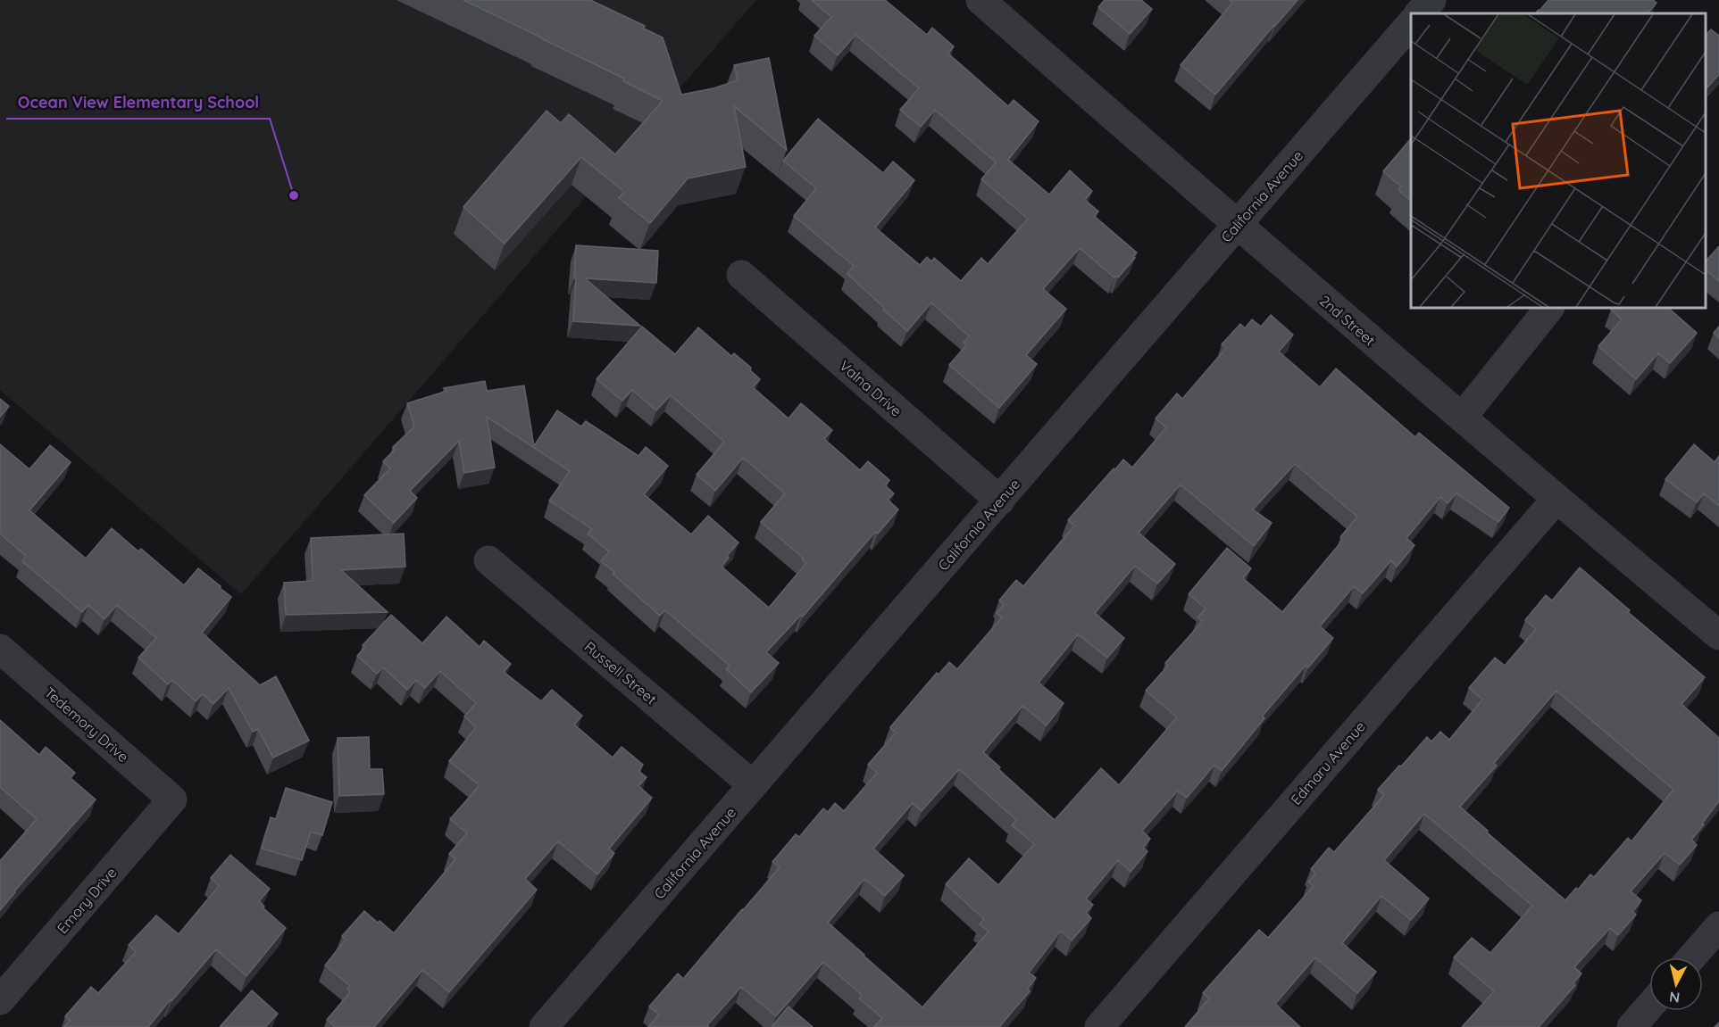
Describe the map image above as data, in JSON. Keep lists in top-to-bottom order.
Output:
{
  "streets": {
    "street": [
      "California Avenue",
      "2nd Street",
      "Valna Drive",
      "Russell Street",
      "Tedemory Drive",
      "Edmaru Avenue",
      "Emory Drive"
    ]
  },
  "crossings": [
    ["California Avenue", "2nd Street"],
    ["California Avenue", "Valna Drive"],
    ["California Avenue", "Russell Street"],
    ["2nd Street", "Edmaru Avenue"],
    ["Tedemory Drive", "Emory Drive"]
  ],
  "places": ["Ocean View Elementary School"],
  "north": "bottom"
}
